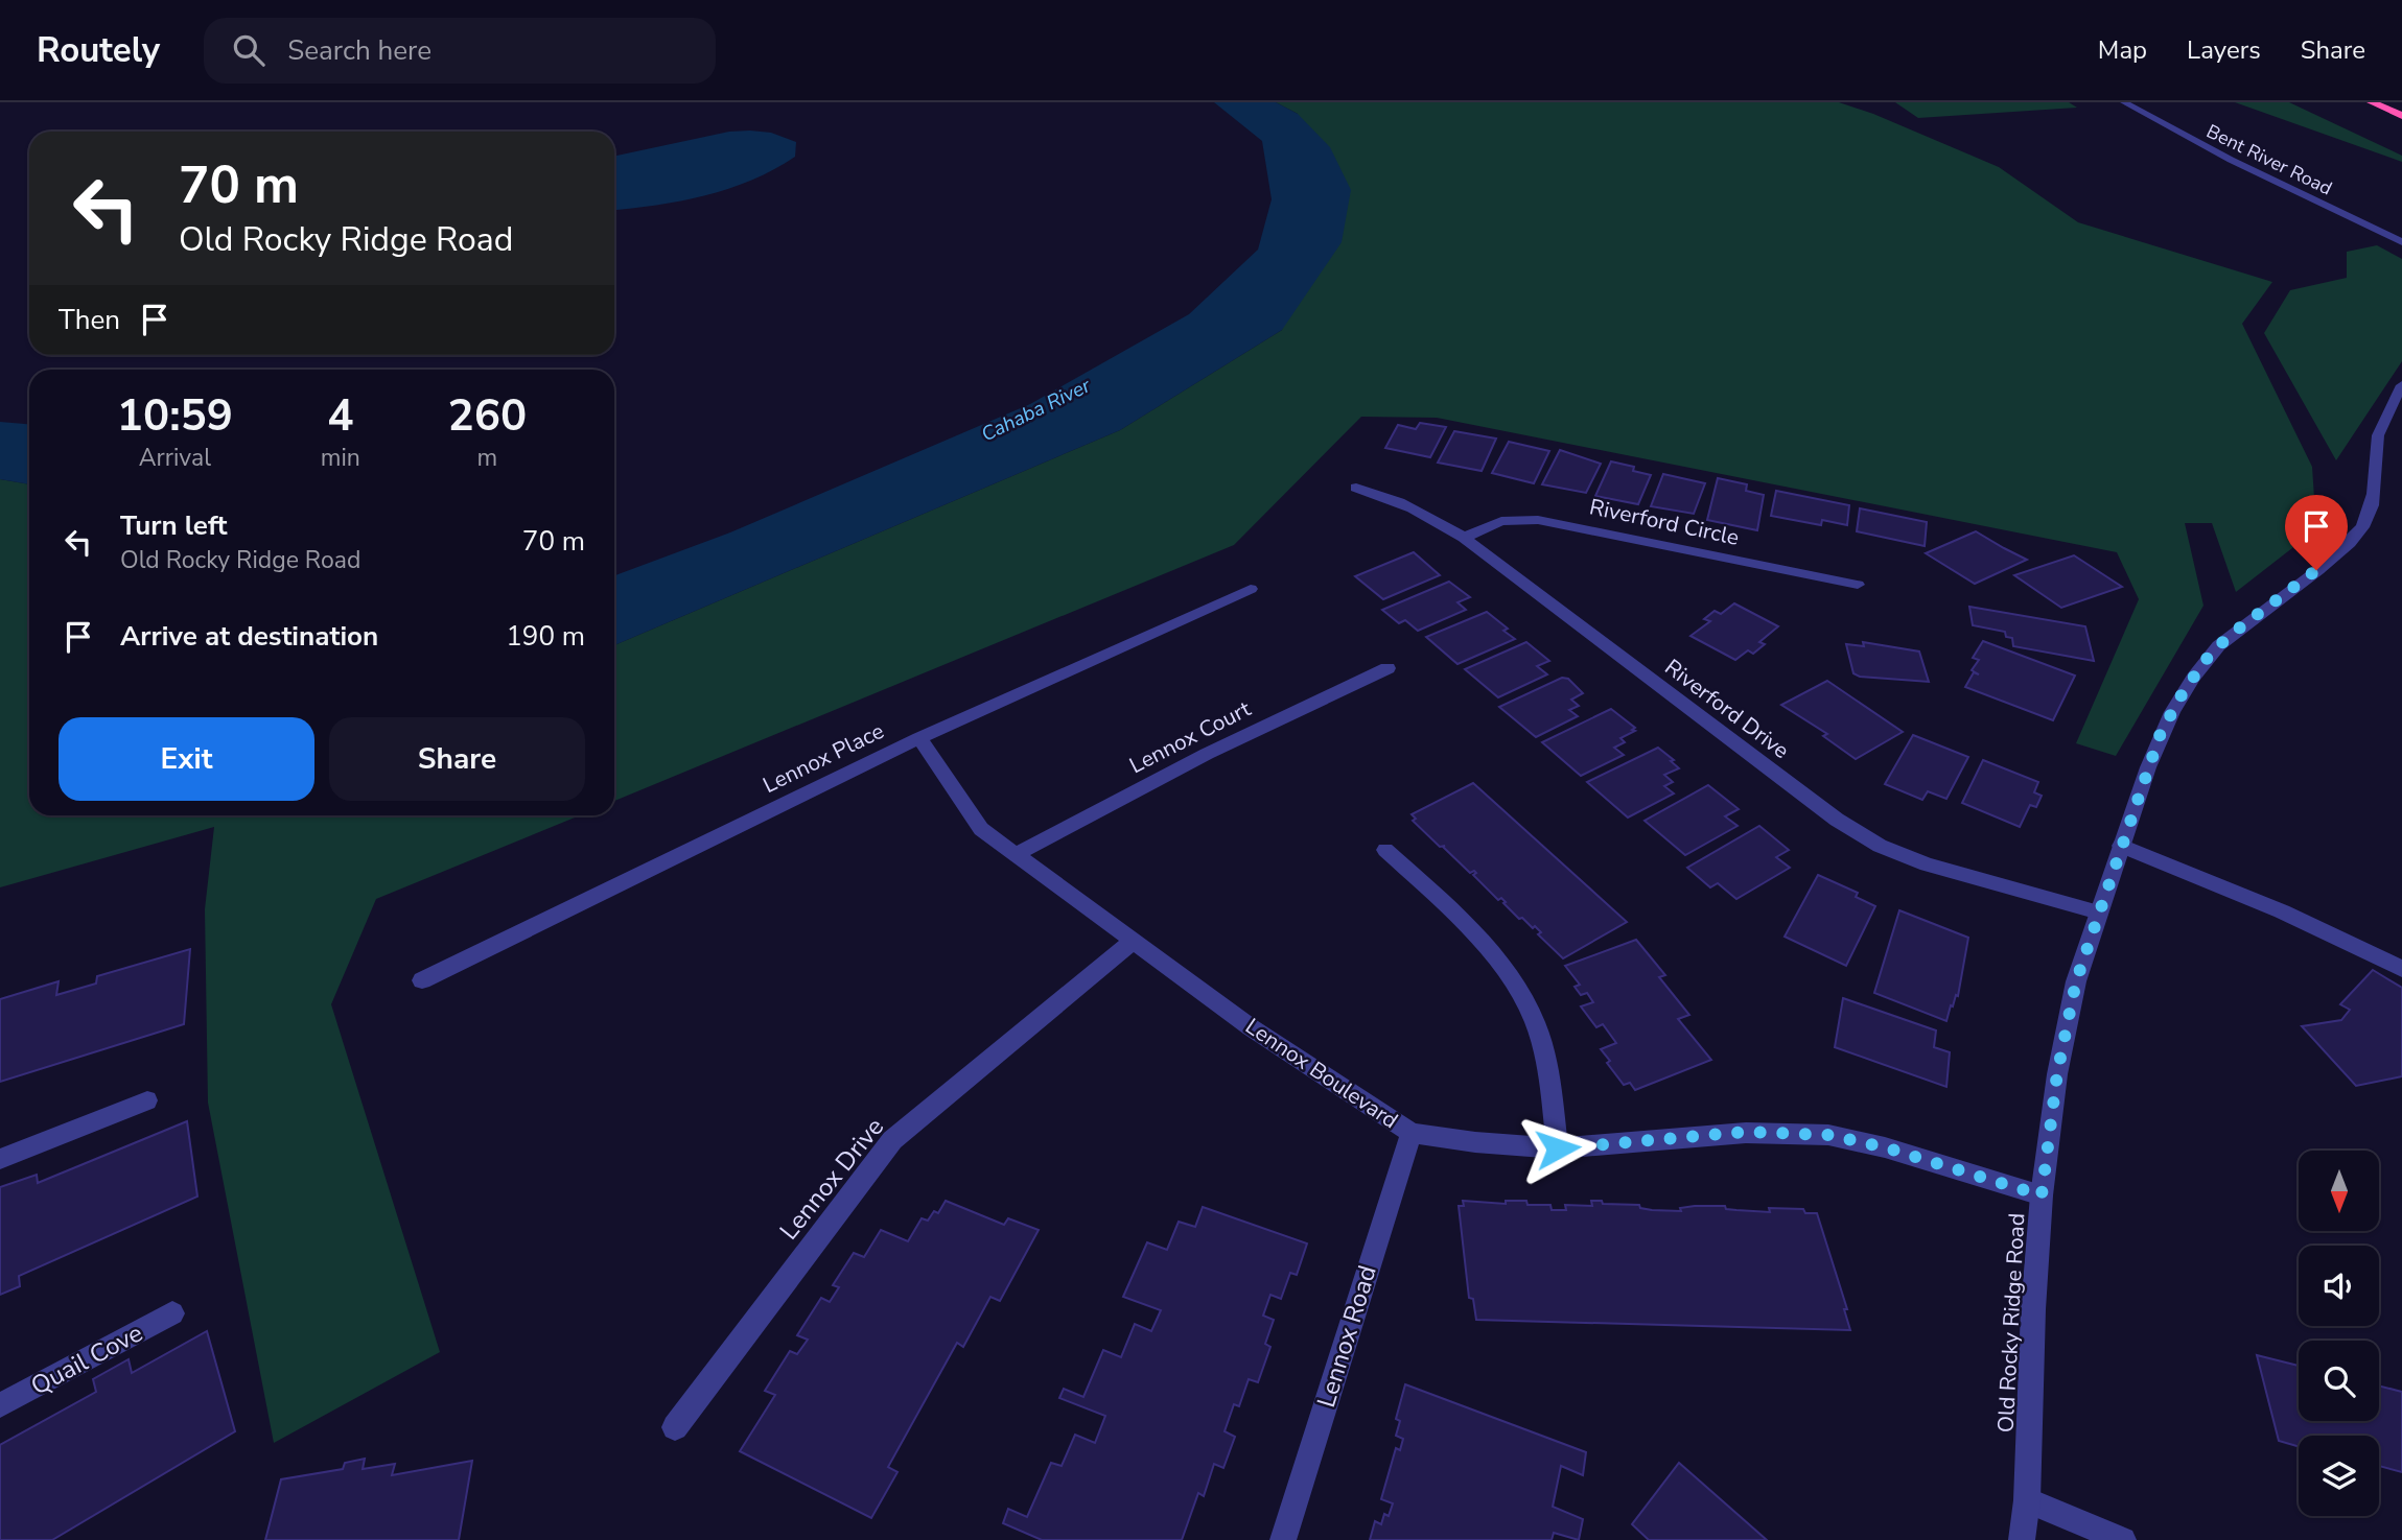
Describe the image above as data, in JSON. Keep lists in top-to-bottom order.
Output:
{
  "streets": {
    "street": [
      "Bent River Road",
      "Riverford Circle",
      "Riverford Drive",
      "Lennox Court",
      "Lennox Place",
      "Lennox Boulevard",
      "Lennox Drive",
      "Old Rocky Ridge Road",
      "Lennox Road",
      "Quail Cove"
    ]
  },
  "crossings": [
    ["Riverford Circle", "Riverford Drive"],
    ["Riverford Drive", "Old Rocky Ridge Road"],
    ["Lennox Court", "Lennox Boulevard"],
    ["Lennox Place", "Lennox Boulevard"],
    ["Lennox Boulevard", "Lennox Drive"],
    ["Lennox Boulevard", "Old Rocky Ridge Road"],
    ["Lennox Boulevard", "Lennox Road"]
  ],
  "water": ["Cahaba River"],
  "north": "bottom",
  "page": {
    "header": "Routely",
    "search": "Search here",
    "nav": ["Map", "Layers", "Share"],
    "turn": ["70 m", "Old Rocky Ridge Road"],
    "then": "Then",
    "eta": [
      "10:59",
      "Arrival",
      "4",
      "min",
      "260",
      "m"
    ],
    "list": [
      {
        "name": "Turn left",
        "note": "Old Rocky Ridge Road",
        "value": "70 m"
      },
      {
        "name": "Arrive at destination",
        "value": "190 m"
      }
    ],
    "buttons": ["Exit", "Share"]
  }
}
